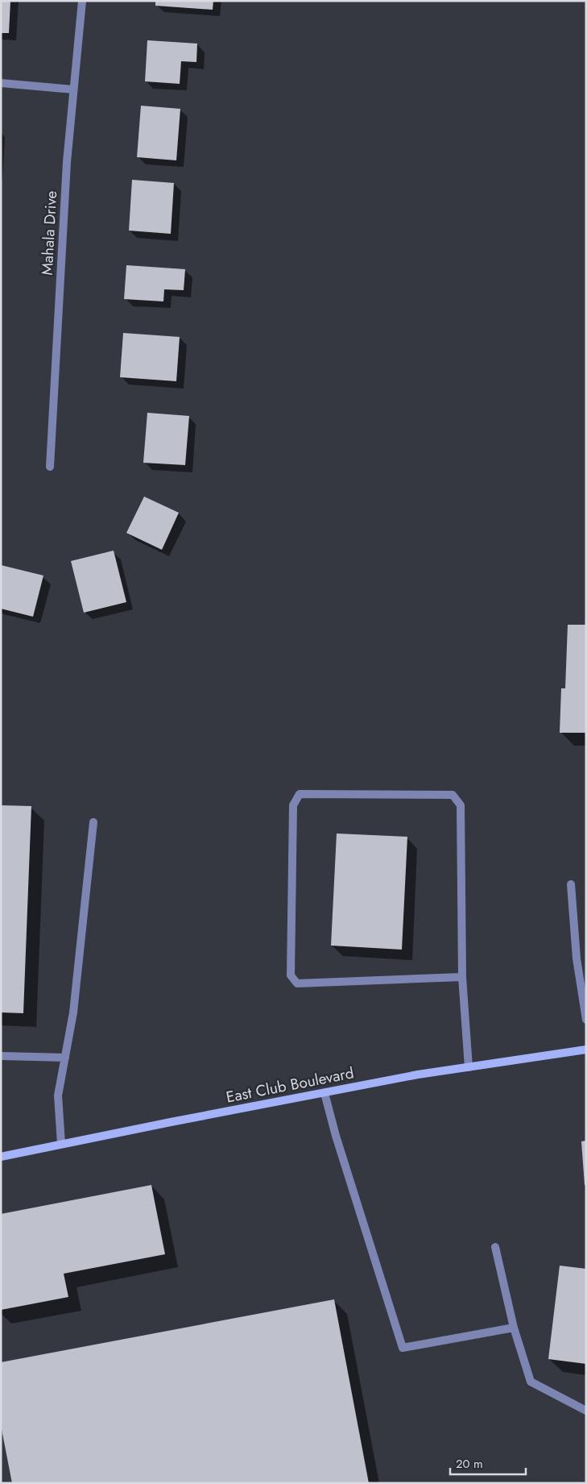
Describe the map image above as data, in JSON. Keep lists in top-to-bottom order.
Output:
{
  "streets": {
    "street": ["Mahala Drive", "East Club Boulevard"]
  },
  "scale_bar": "20 m"
}
